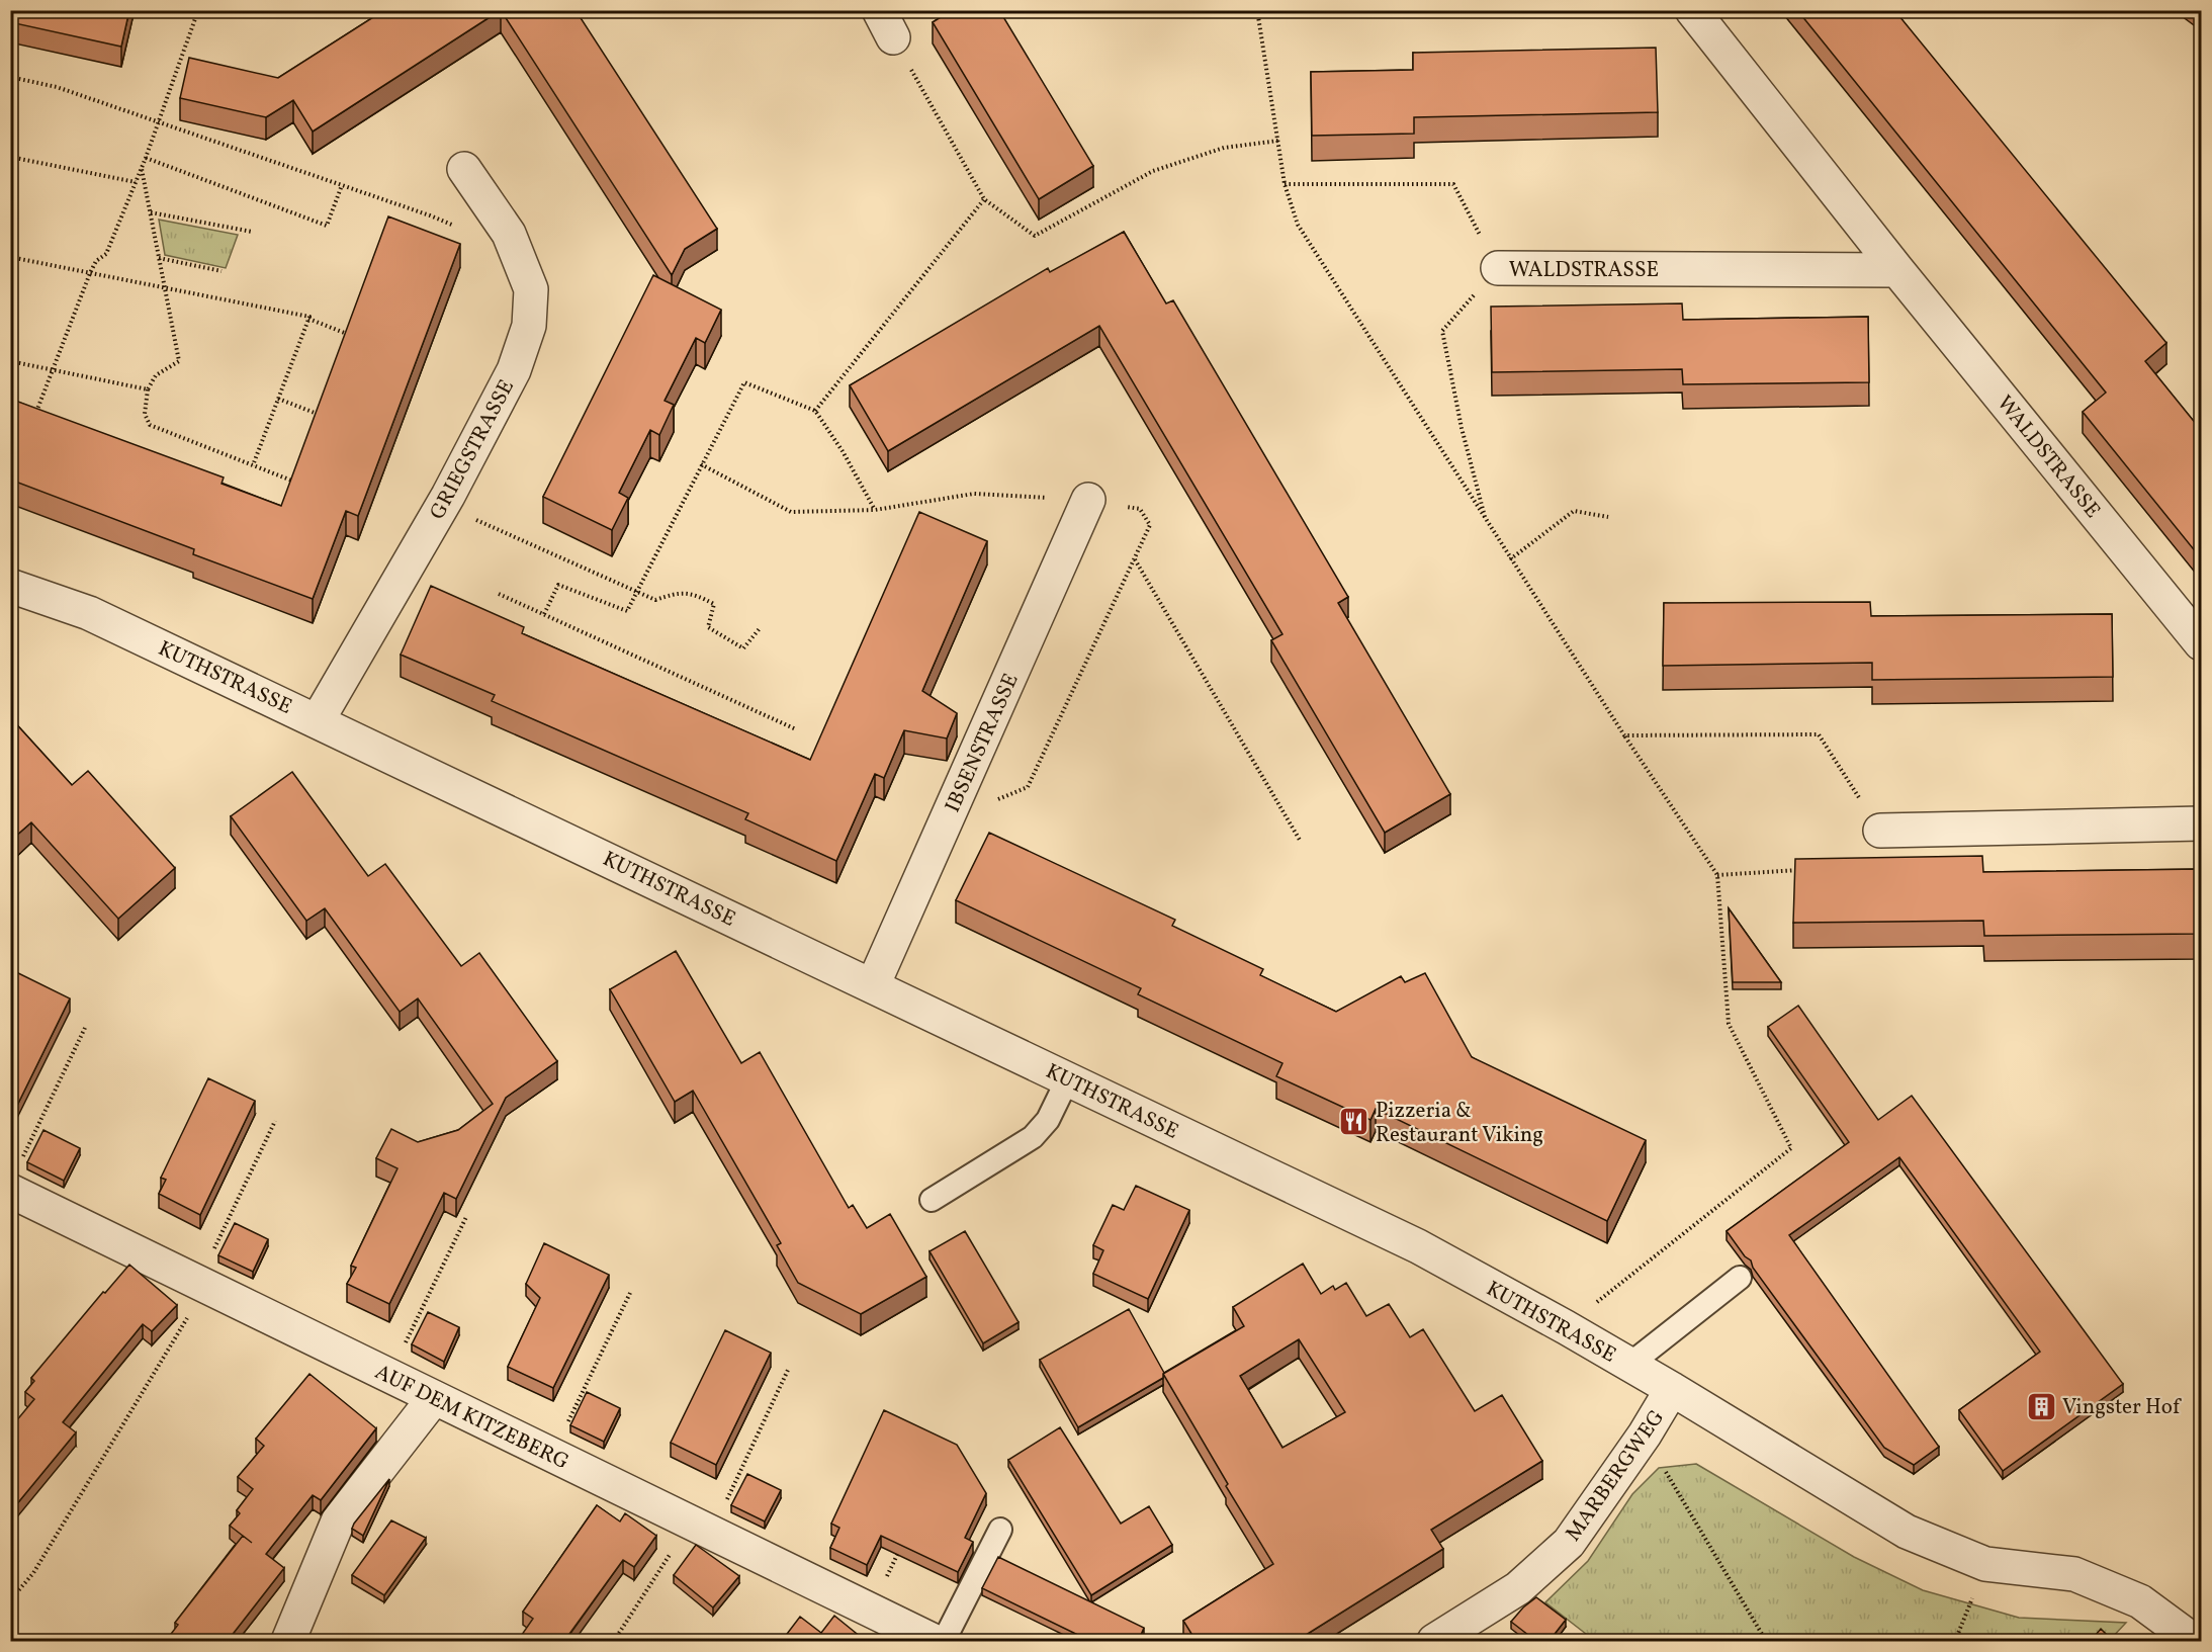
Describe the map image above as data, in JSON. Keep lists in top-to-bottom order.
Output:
{
  "streets": {
    "street": [
      "WALDSTRASSE",
      "GRIEGSTRASSE",
      "KUTHSTRASSE",
      "IBSENSTRASSE",
      "AUF DEM KITZEBERG",
      "MARBERGWEG"
    ]
  },
  "crossings": [
    ["GRIEGSTRASSE", "KUTHSTRASSE"],
    ["KUTHSTRASSE", "IBSENSTRASSE"],
    ["KUTHSTRASSE", "MARBERGWEG"]
  ],
  "places": {
    "restaurant": ["Pizzeria & Restaurant Viking"],
    "building": ["Vingster Hof"]
  }
}
